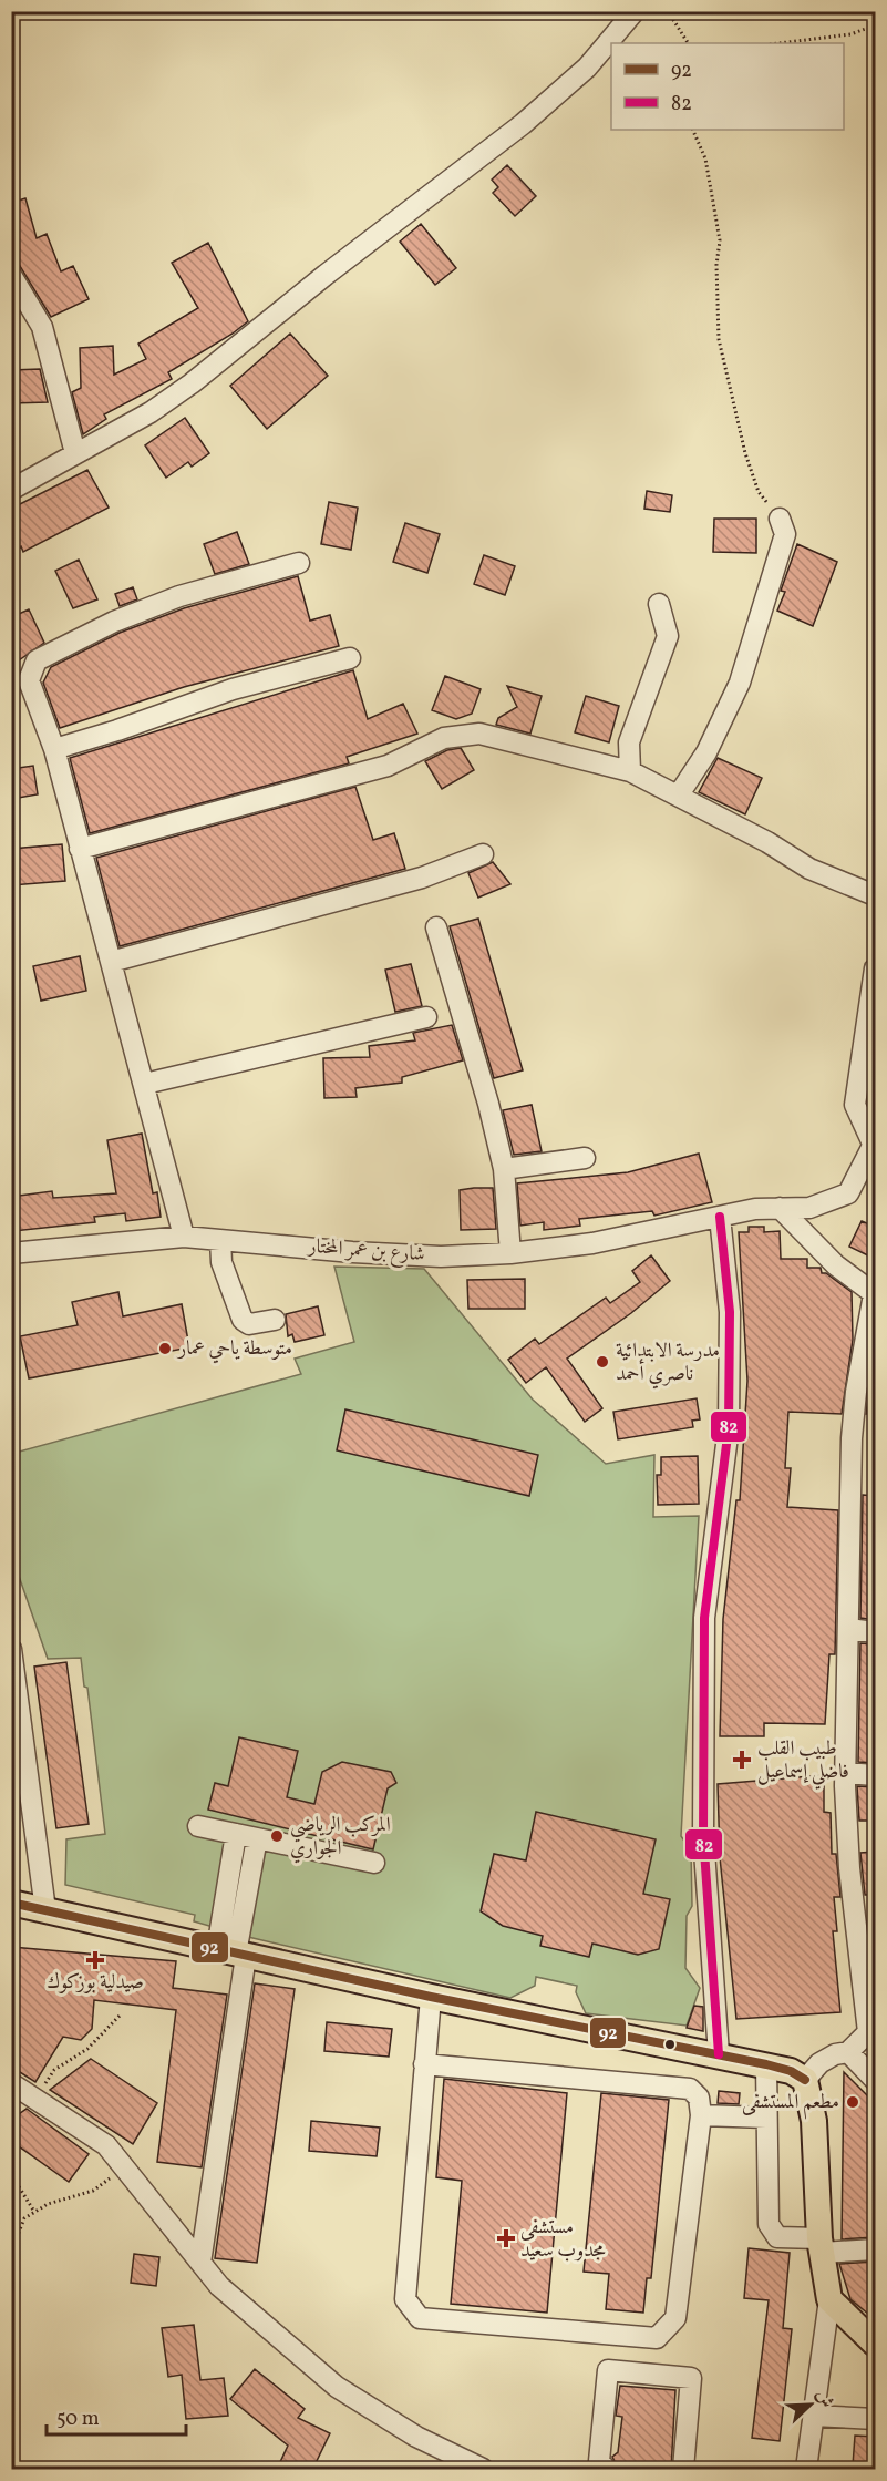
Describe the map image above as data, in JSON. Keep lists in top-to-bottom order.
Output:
{
  "streets": {
    "street": ["شارع بن عمر المختار"]
  },
  "places": {
    "other": [
      "متوسطة ياحي عمار",
      "مدرسة الابتدائية ناصري أحمد",
      "المركب الرياضي الجواري",
      "مطعم المستشفى"
    ],
    "health": ["طبيب القلب فاضلي إسماعيل", "صيدلية بوزكوك", "مستشفى مجدوب سعيد"]
  },
  "lines": ["transit line 82", "transit line 92"],
  "legend": ["92", "82"],
  "scale_bar": "50 m",
  "north": "top right"
}
